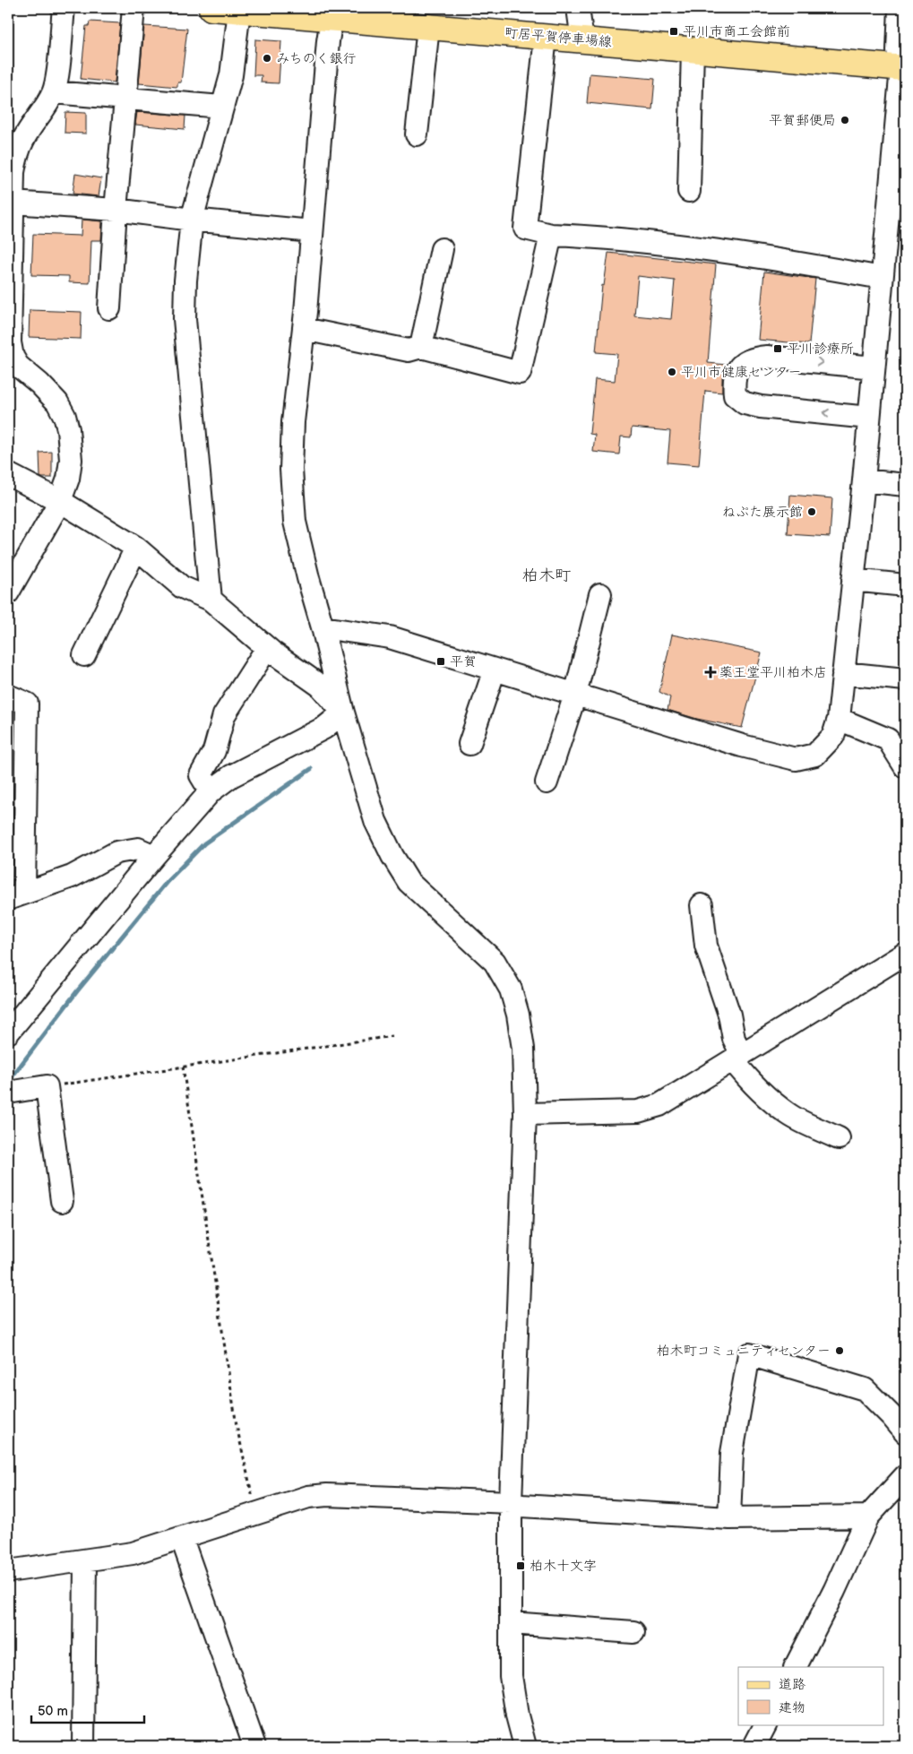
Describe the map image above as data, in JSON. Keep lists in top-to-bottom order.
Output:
{
  "streets": {
    "main road": ["町居平賀停車場線"]
  },
  "districts": ["柏木町"],
  "places": {
    "transit": [
      "平川市商工会館前",
      "平川診療所",
      "平賀",
      "柏木十文字"
    ],
    "other": [
      "みちのく銀行",
      "平賀郵便局",
      "平川市健康センター",
      "ねぷた展示館",
      "柏木町コミュニティセンター"
    ],
    "health": ["薬王堂平川柏木店"]
  },
  "legend": ["道路", "建物"],
  "scale_bar": "50 m"
}
